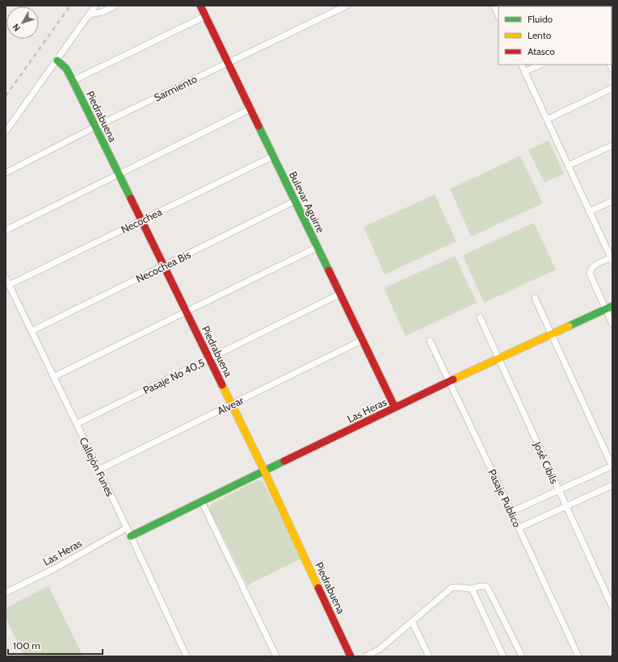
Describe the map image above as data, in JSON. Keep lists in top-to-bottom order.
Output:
{
  "streets": {
    "street": [
      "Sarmiento",
      "Piedrabuena",
      "Bulevar Aguirre",
      "Necochea",
      "Necochea Bis",
      "Pasaje No 40,5",
      "Alvear",
      "Las Heras",
      "José Cibils",
      "Callejón Funes",
      "Pasaje Publico"
    ]
  },
  "crossings": [
    ["Sarmiento", "Piedrabuena"],
    ["Sarmiento", "Bulevar Aguirre"],
    ["Piedrabuena", "Necochea"],
    ["Piedrabuena", "Necochea Bis"],
    ["Piedrabuena", "Pasaje No 40,5"],
    ["Piedrabuena", "Alvear"],
    ["Piedrabuena", "Las Heras"],
    ["Bulevar Aguirre", "Necochea"],
    ["Bulevar Aguirre", "Necochea Bis"],
    ["Bulevar Aguirre", "Pasaje No 40,5"],
    ["Bulevar Aguirre", "Alvear"],
    ["Bulevar Aguirre", "Las Heras"],
    ["Necochea", "Callejón Funes"],
    ["Necochea Bis", "Callejón Funes"],
    ["Pasaje No 40,5", "Callejón Funes"],
    ["Alvear", "Callejón Funes"],
    ["Las Heras", "José Cibils"],
    ["Las Heras", "Callejón Funes"],
    ["Las Heras", "Pasaje Publico"]
  ],
  "legend": ["Fluido", "Lento", "Atasco"],
  "scale_bar": "100 m",
  "north": "bottom left"
}
